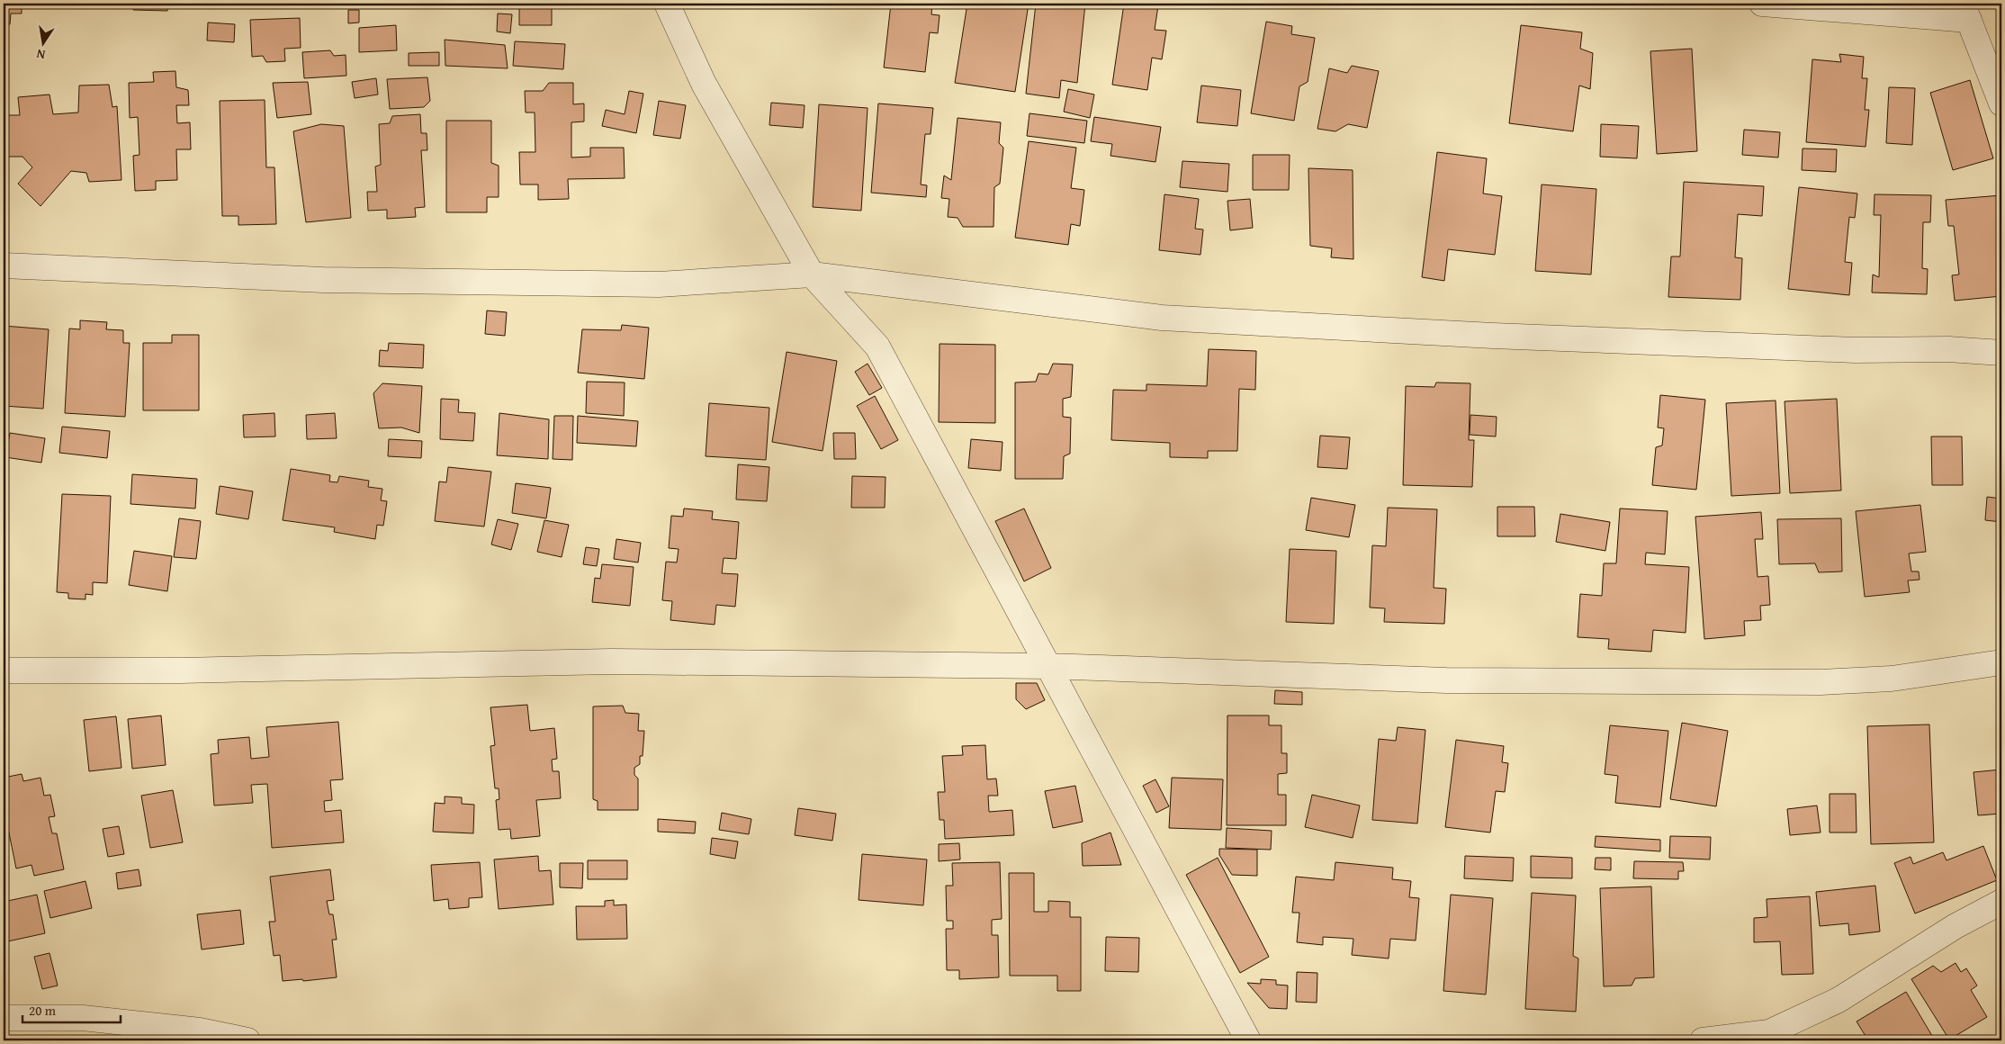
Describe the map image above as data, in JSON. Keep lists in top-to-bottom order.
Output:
{
  "scale_bar": "20 m",
  "north": "bottom"
}
